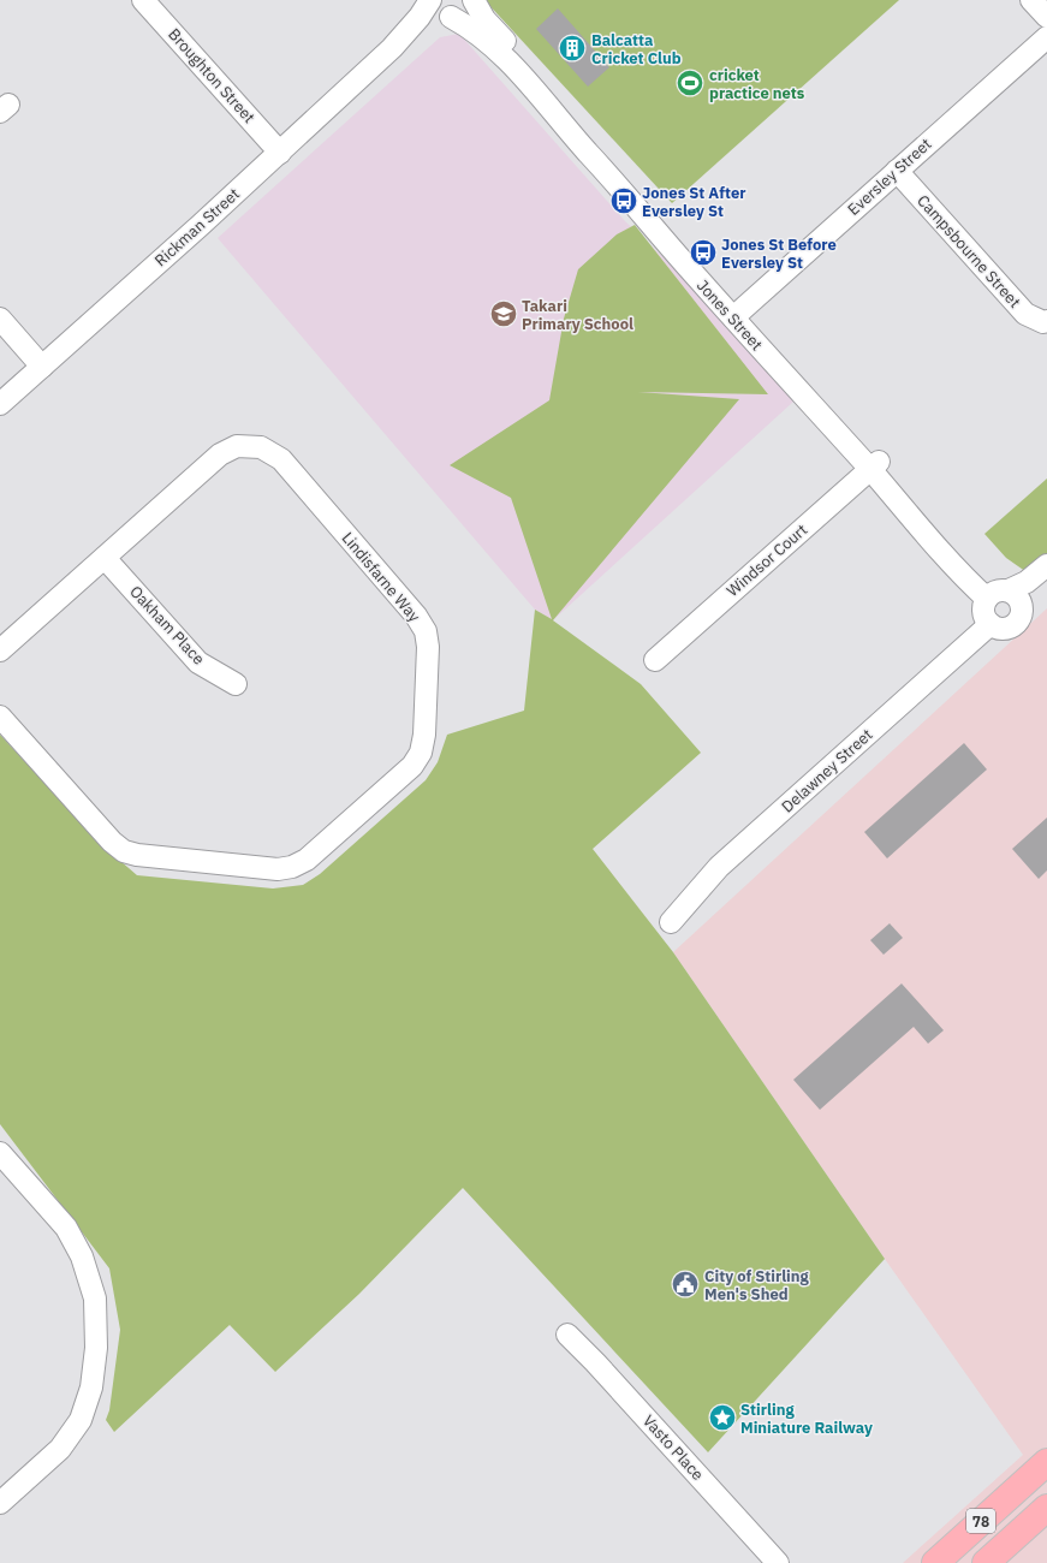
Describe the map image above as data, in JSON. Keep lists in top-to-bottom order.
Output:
{
  "streets": {
    "main road": ["78"],
    "street": [
      "Broughton Street",
      "Eversley Street",
      "Rickman Street",
      "Campsbourne Street",
      "Jones Street",
      "Windsor Court",
      "Lindisfarne Way",
      "Oakham Place",
      "Delawney Street",
      "Vasto Place"
    ]
  },
  "crossings": [
    ["Broughton Street", "Rickman Street"],
    ["Eversley Street", "Campsbourne Street"],
    ["Eversley Street", "Jones Street"],
    ["Rickman Street", "Jones Street"],
    ["Jones Street", "Windsor Court"],
    ["Jones Street", "Delawney Street"],
    ["Lindisfarne Way", "Oakham Place"]
  ],
  "places": {
    "building": ["Balcatta Cricket Club"],
    "sports": ["cricket practice nets"],
    "bus stop": ["Jones St After Eversley St", "Jones St Before Eversley St"],
    "school or university": ["Takari Primary School"],
    "public building": ["City of Stirling Men's Shed"],
    "place": ["Stirling Miniature Railway"]
  }
}
